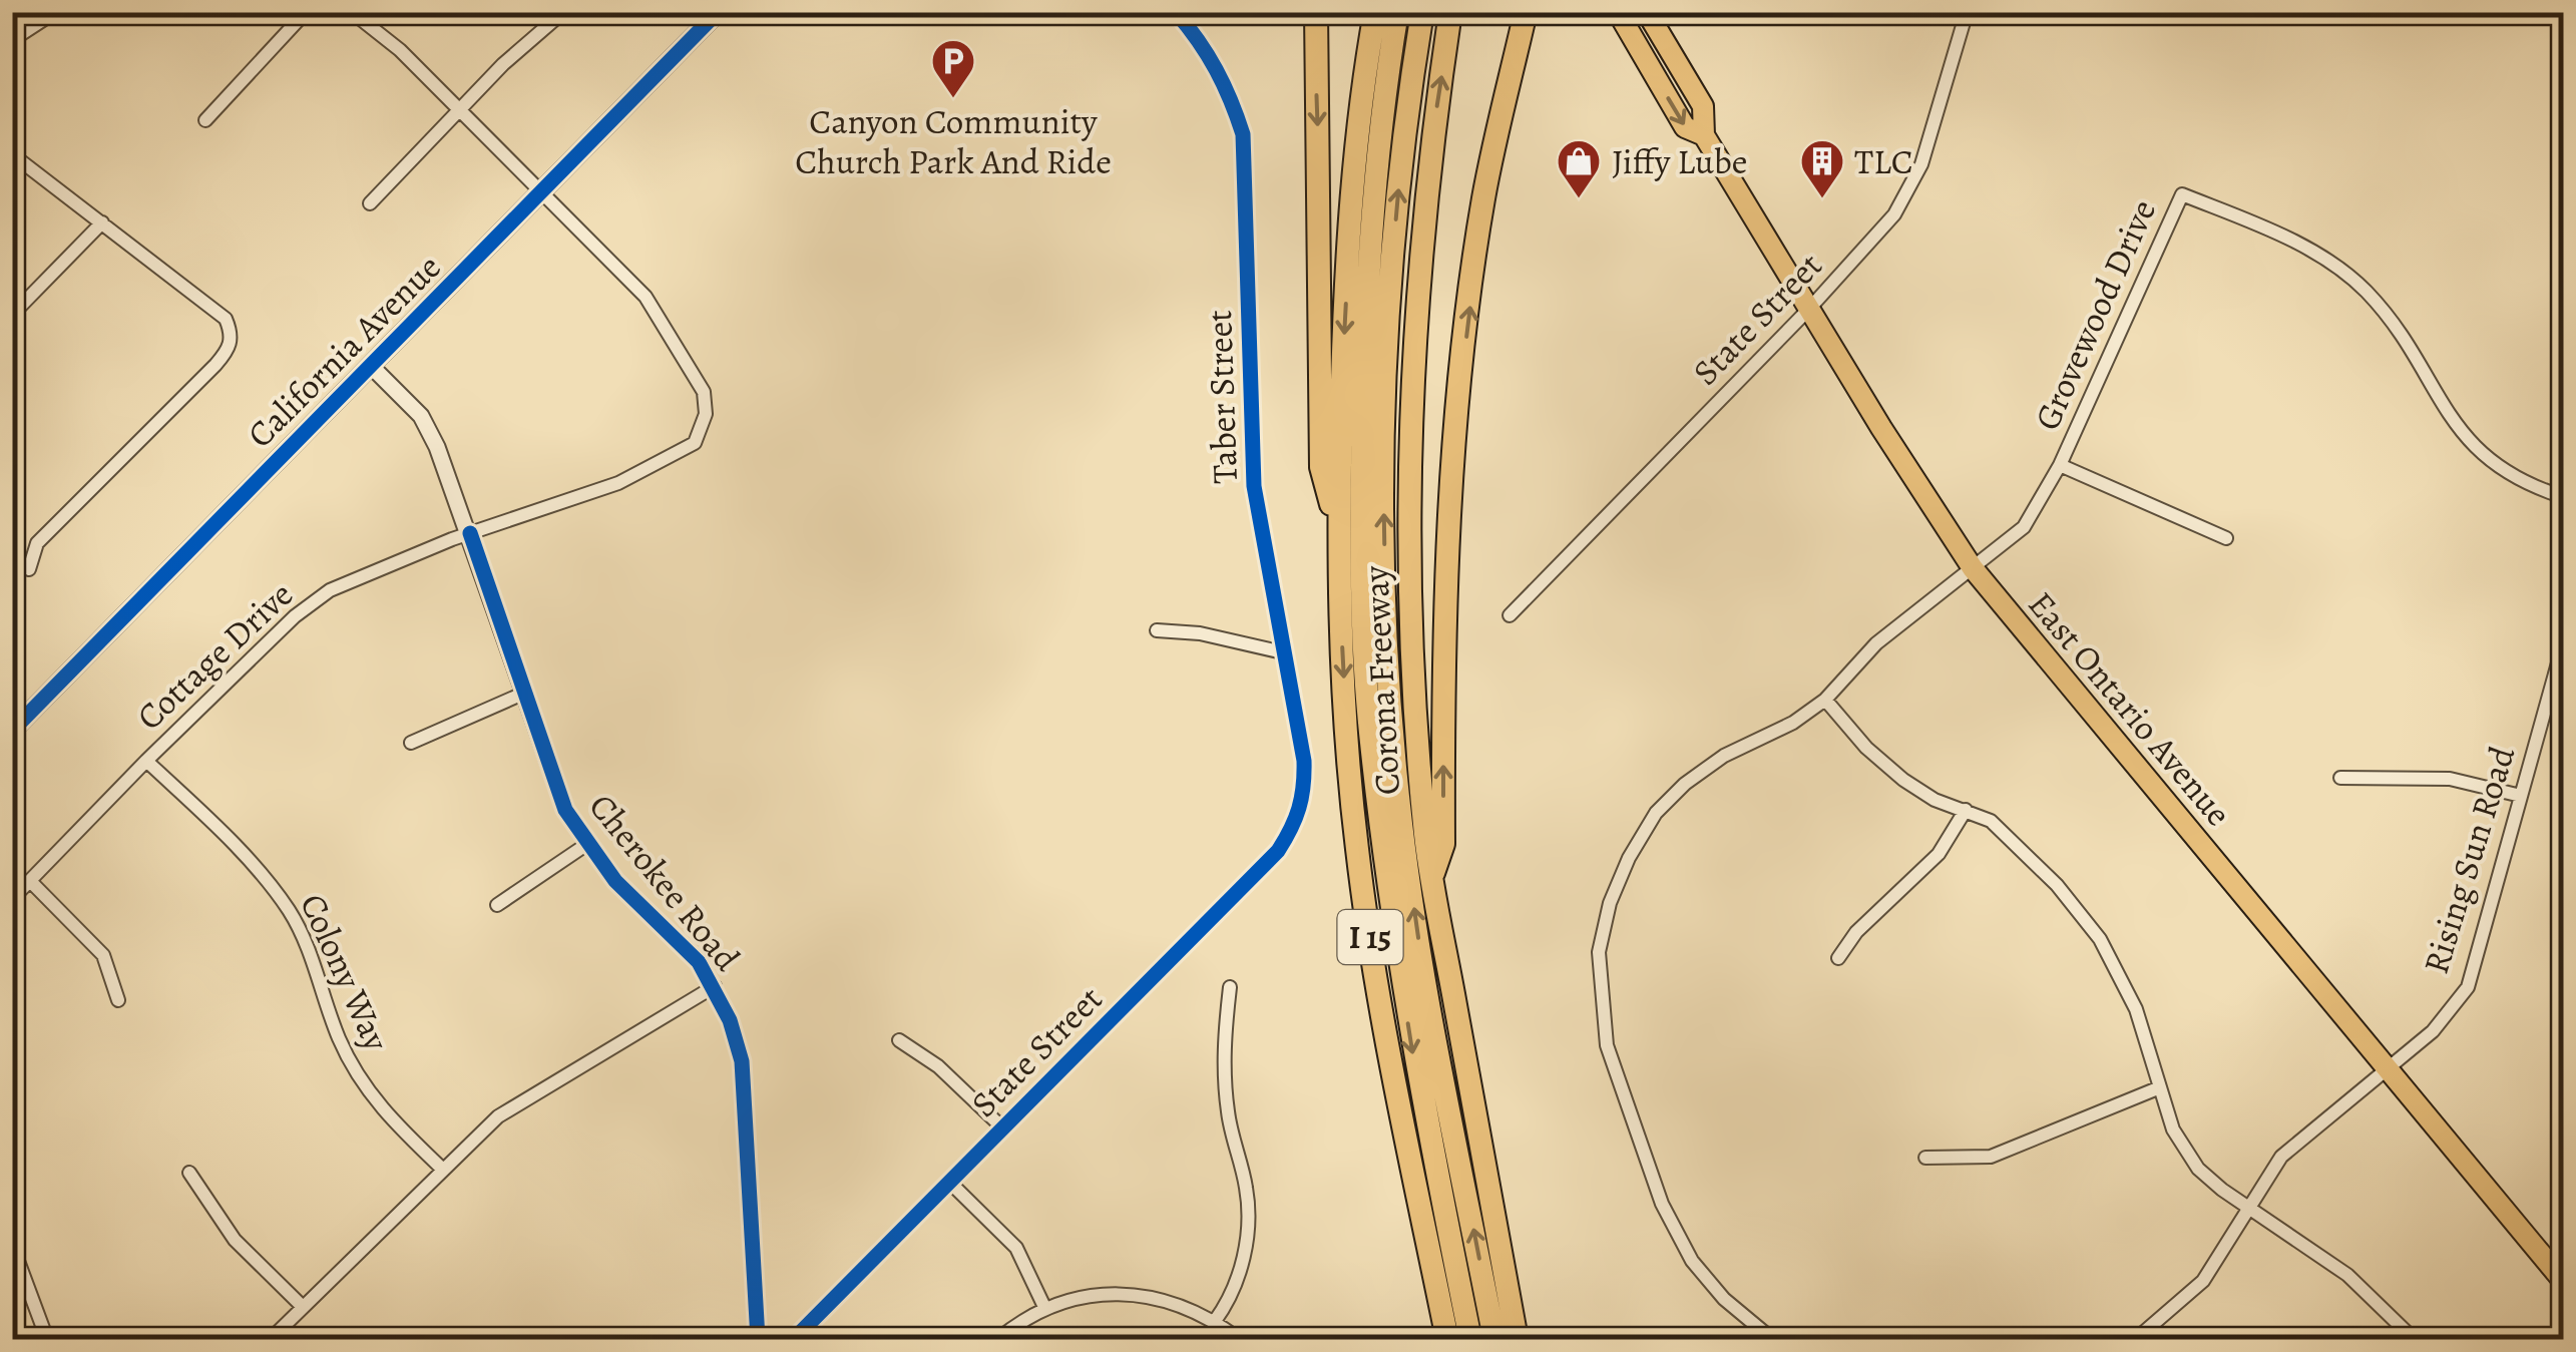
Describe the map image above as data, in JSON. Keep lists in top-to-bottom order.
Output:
{
  "streets": {
    "highway": ["Corona Freeway", "I 15"],
    "main road": ["California Avenue", "East Ontario Avenue"],
    "street": [
      "Grovewood Drive",
      "State Street",
      "Taber Street",
      "Cottage Drive",
      "Rising Sun Road",
      "Cherokee Road",
      "Colony Way"
    ]
  },
  "crossings": [
    ["Grovewood Drive", "East Ontario Avenue"],
    ["State Street", "Taber Street"],
    ["State Street", "East Ontario Avenue"],
    ["California Avenue", "Cottage Drive"],
    ["California Avenue", "Cherokee Road"],
    ["Cottage Drive", "Cherokee Road"],
    ["Cottage Drive", "Colony Way"],
    ["East Ontario Avenue", "Rising Sun Road"]
  ],
  "places": {
    "parking": ["Canyon Community Church Park And Ride"],
    "shop": ["Jiffy Lube"],
    "building": ["TLC"]
  }
}
